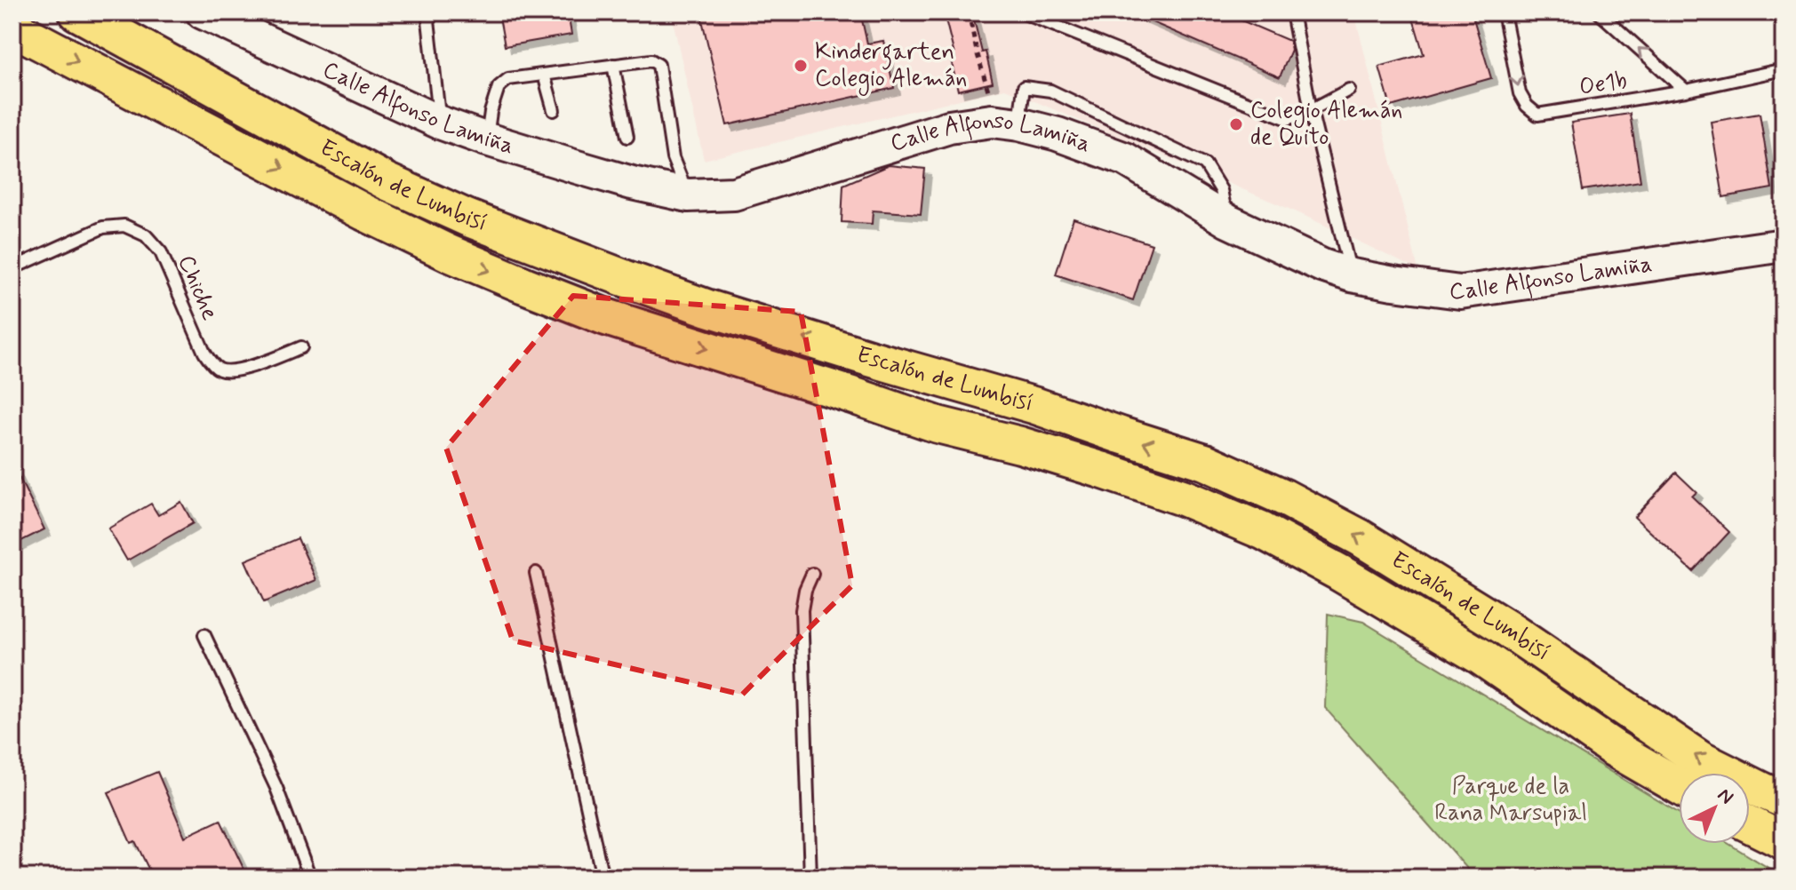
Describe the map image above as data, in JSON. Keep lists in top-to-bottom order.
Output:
{
  "streets": {
    "main road": ["Escalón de Lumbisí"],
    "street": ["Calle Alfonso Lamiña"],
    "lane": ["Oe1b", "Chiche"]
  },
  "parks": ["Parque de la Rana Marsupial"],
  "places": ["Kindergarten Colegio Alemán", "Colegio Alemán de Quito"],
  "north": "top right"
}
